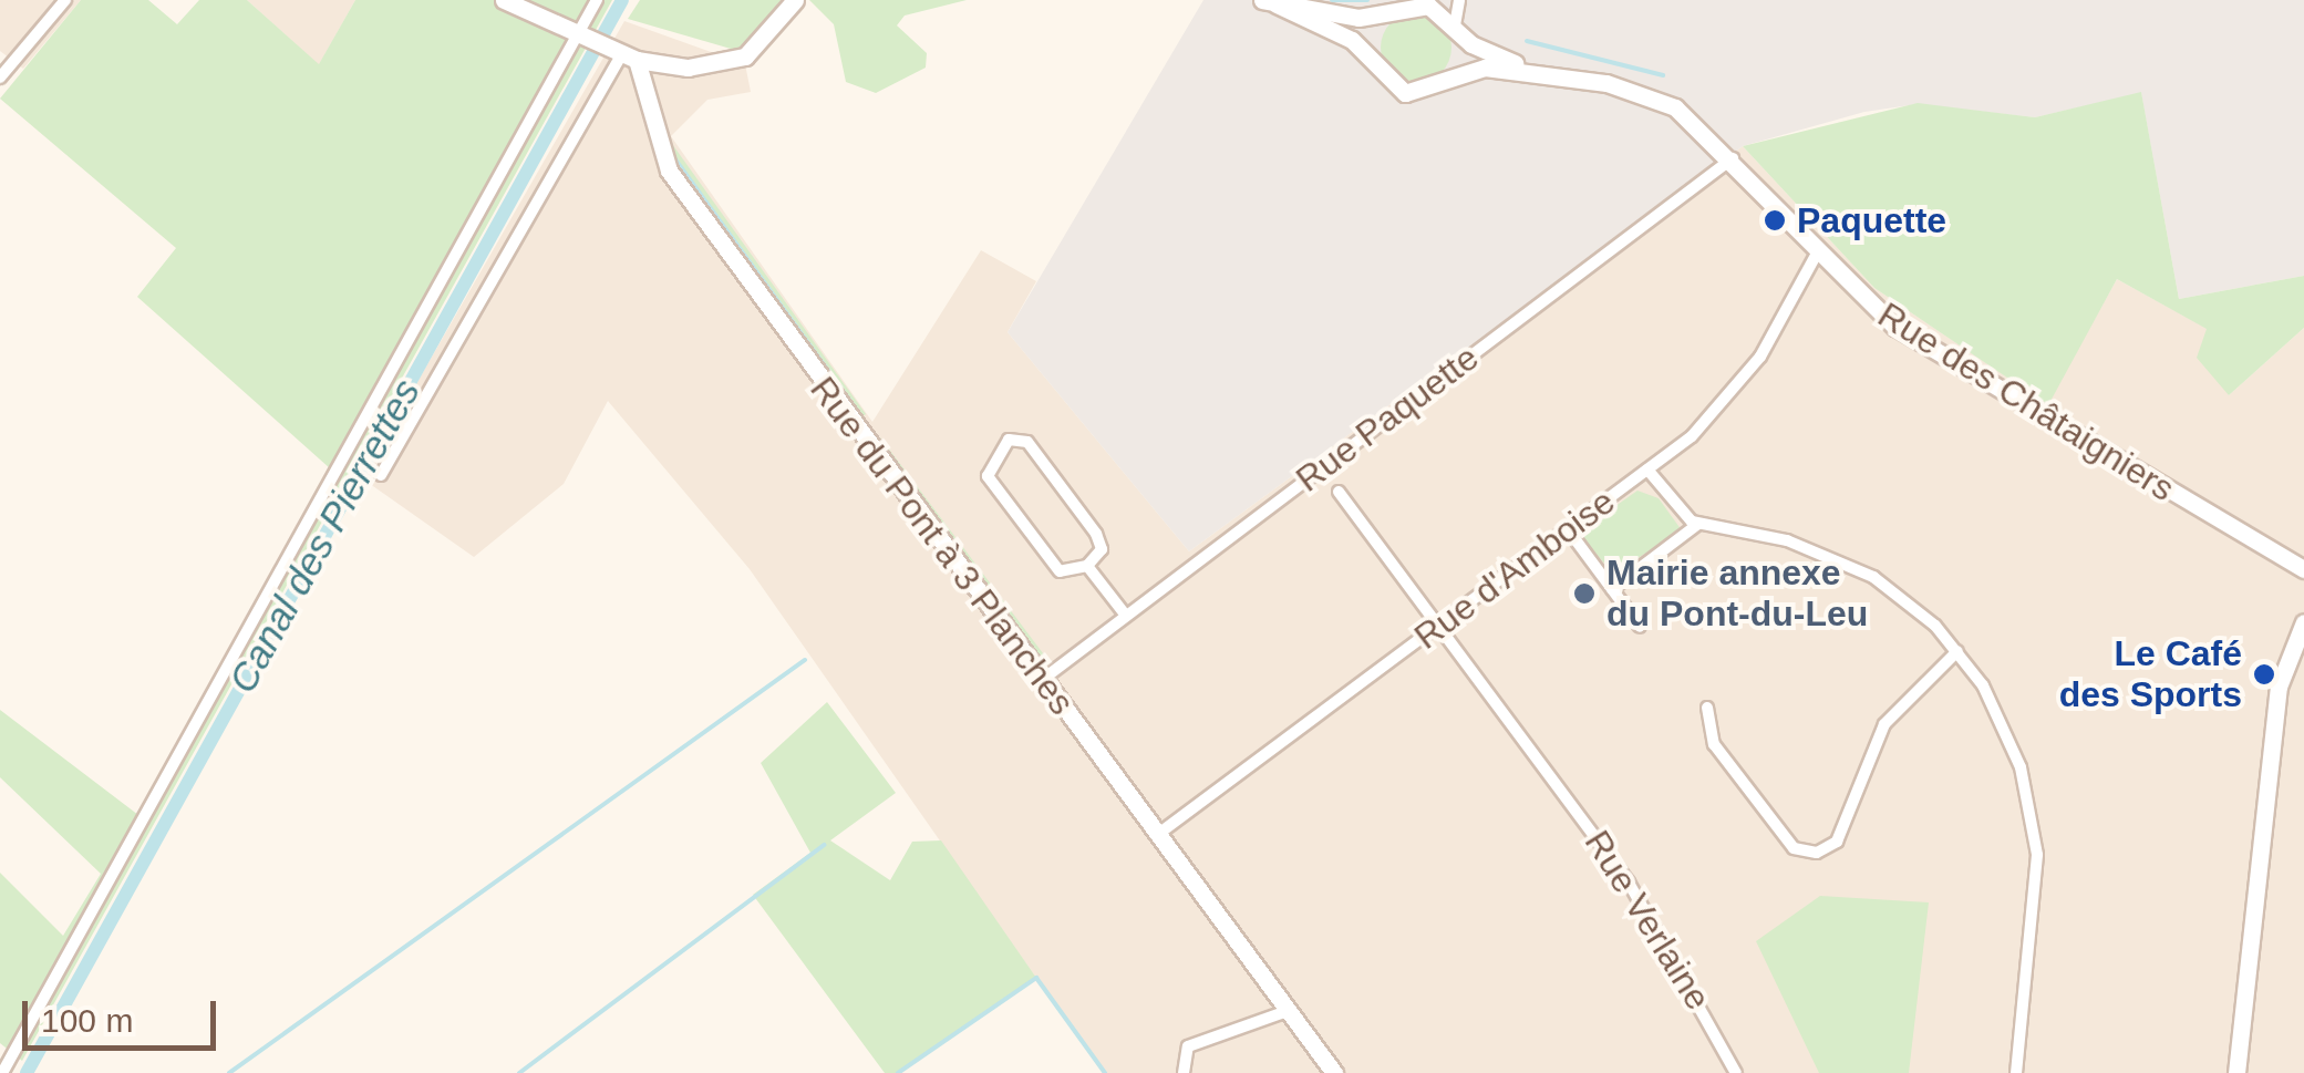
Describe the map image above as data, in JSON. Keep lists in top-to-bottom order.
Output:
{
  "streets": {
    "street": [
      "Rue des Châtaigniers",
      "Rue Paquette",
      "Rue du Pont à 3 Planches",
      "Rue d'Amboise",
      "Rue Verlaine"
    ]
  },
  "crossings": [
    ["Rue des Châtaigniers", "Rue Paquette"],
    ["Rue des Châtaigniers", "Rue d'Amboise"],
    ["Rue Paquette", "Rue du Pont à 3 Planches"],
    ["Rue du Pont à 3 Planches", "Rue d'Amboise"],
    ["Rue d'Amboise", "Rue Verlaine"]
  ],
  "water": ["Canal des Pierrettes"],
  "places": ["Paquette", "Mairie annexe du Pont-du-Leu", "Le Café des Sports"],
  "scale_bar": "100 m"
}
